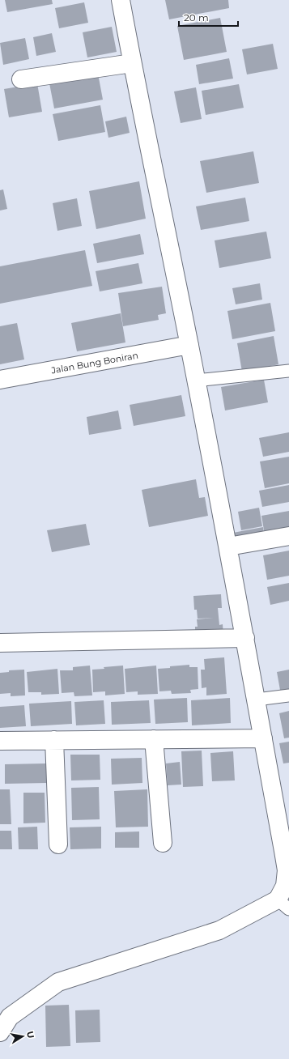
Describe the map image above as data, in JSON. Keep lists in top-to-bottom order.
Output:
{
  "streets": {
    "street": ["Jalan Bung Boniran"]
  },
  "scale_bar": "20 m",
  "north": "right"
}
